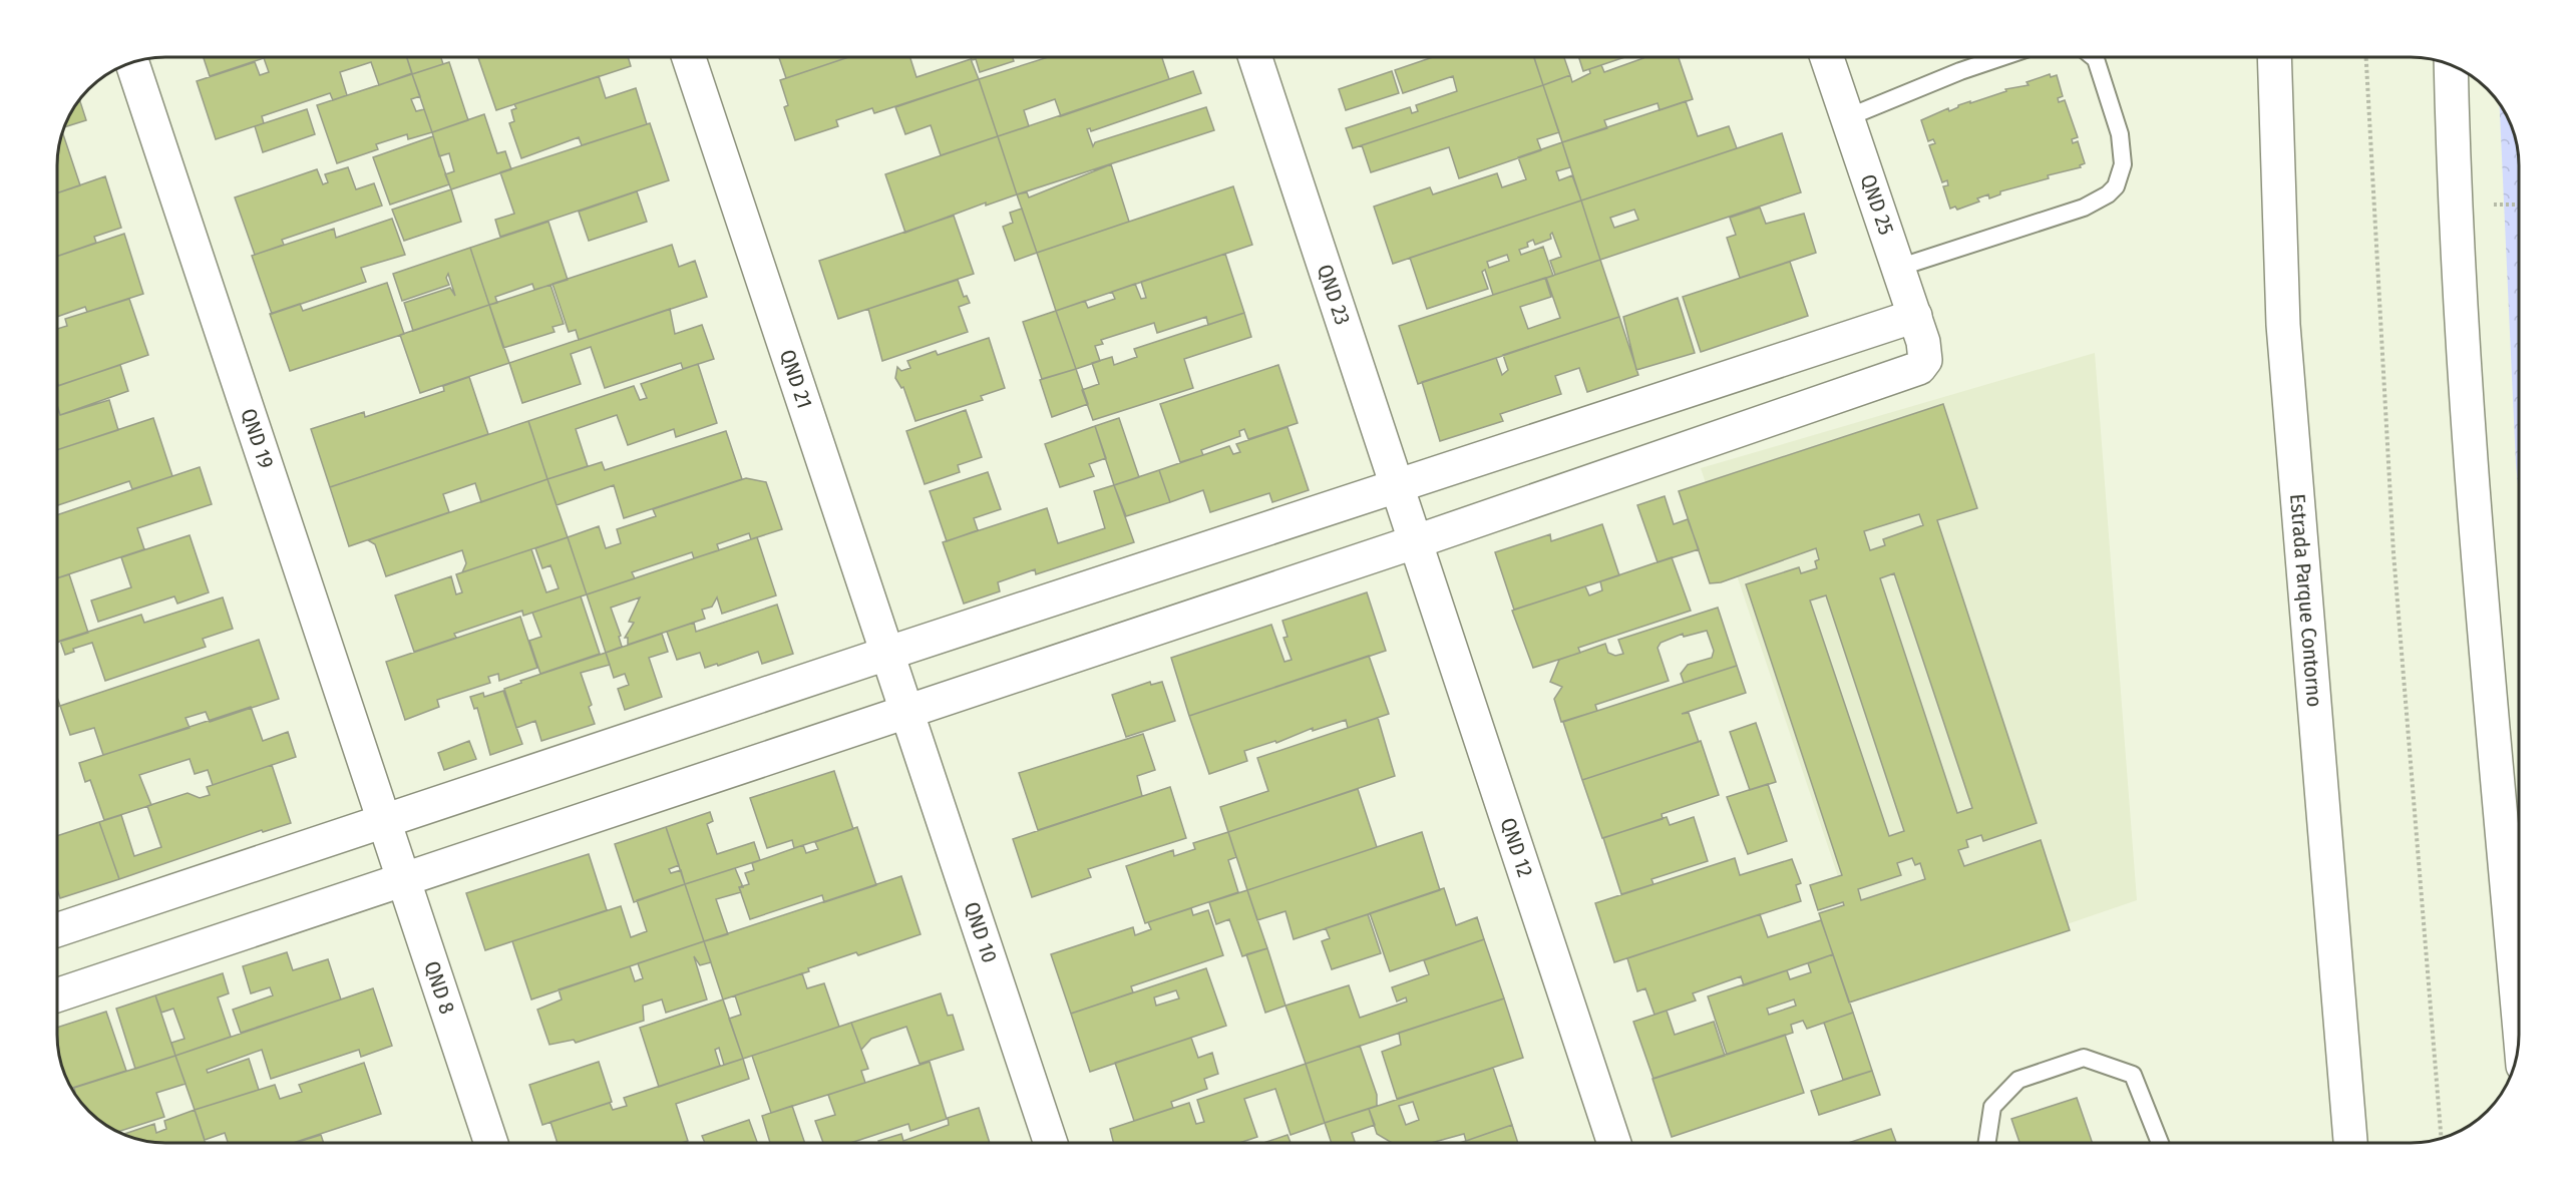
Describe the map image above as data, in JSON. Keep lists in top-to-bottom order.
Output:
{
  "streets": {
    "main road": [
      "QND 25",
      "QND 23",
      "QND 21",
      "QND 19",
      "Estrada Parque Contorno",
      "QND 12",
      "QND 10",
      "QND 8"
    ]
  },
  "crossings": [
    ["QND 25", "QND 23"],
    ["QND 25", "QND 12"],
    ["QND 23", "QND 12"],
    ["QND 21", "QND 10"],
    ["QND 19", "QND 8"]
  ]
}
